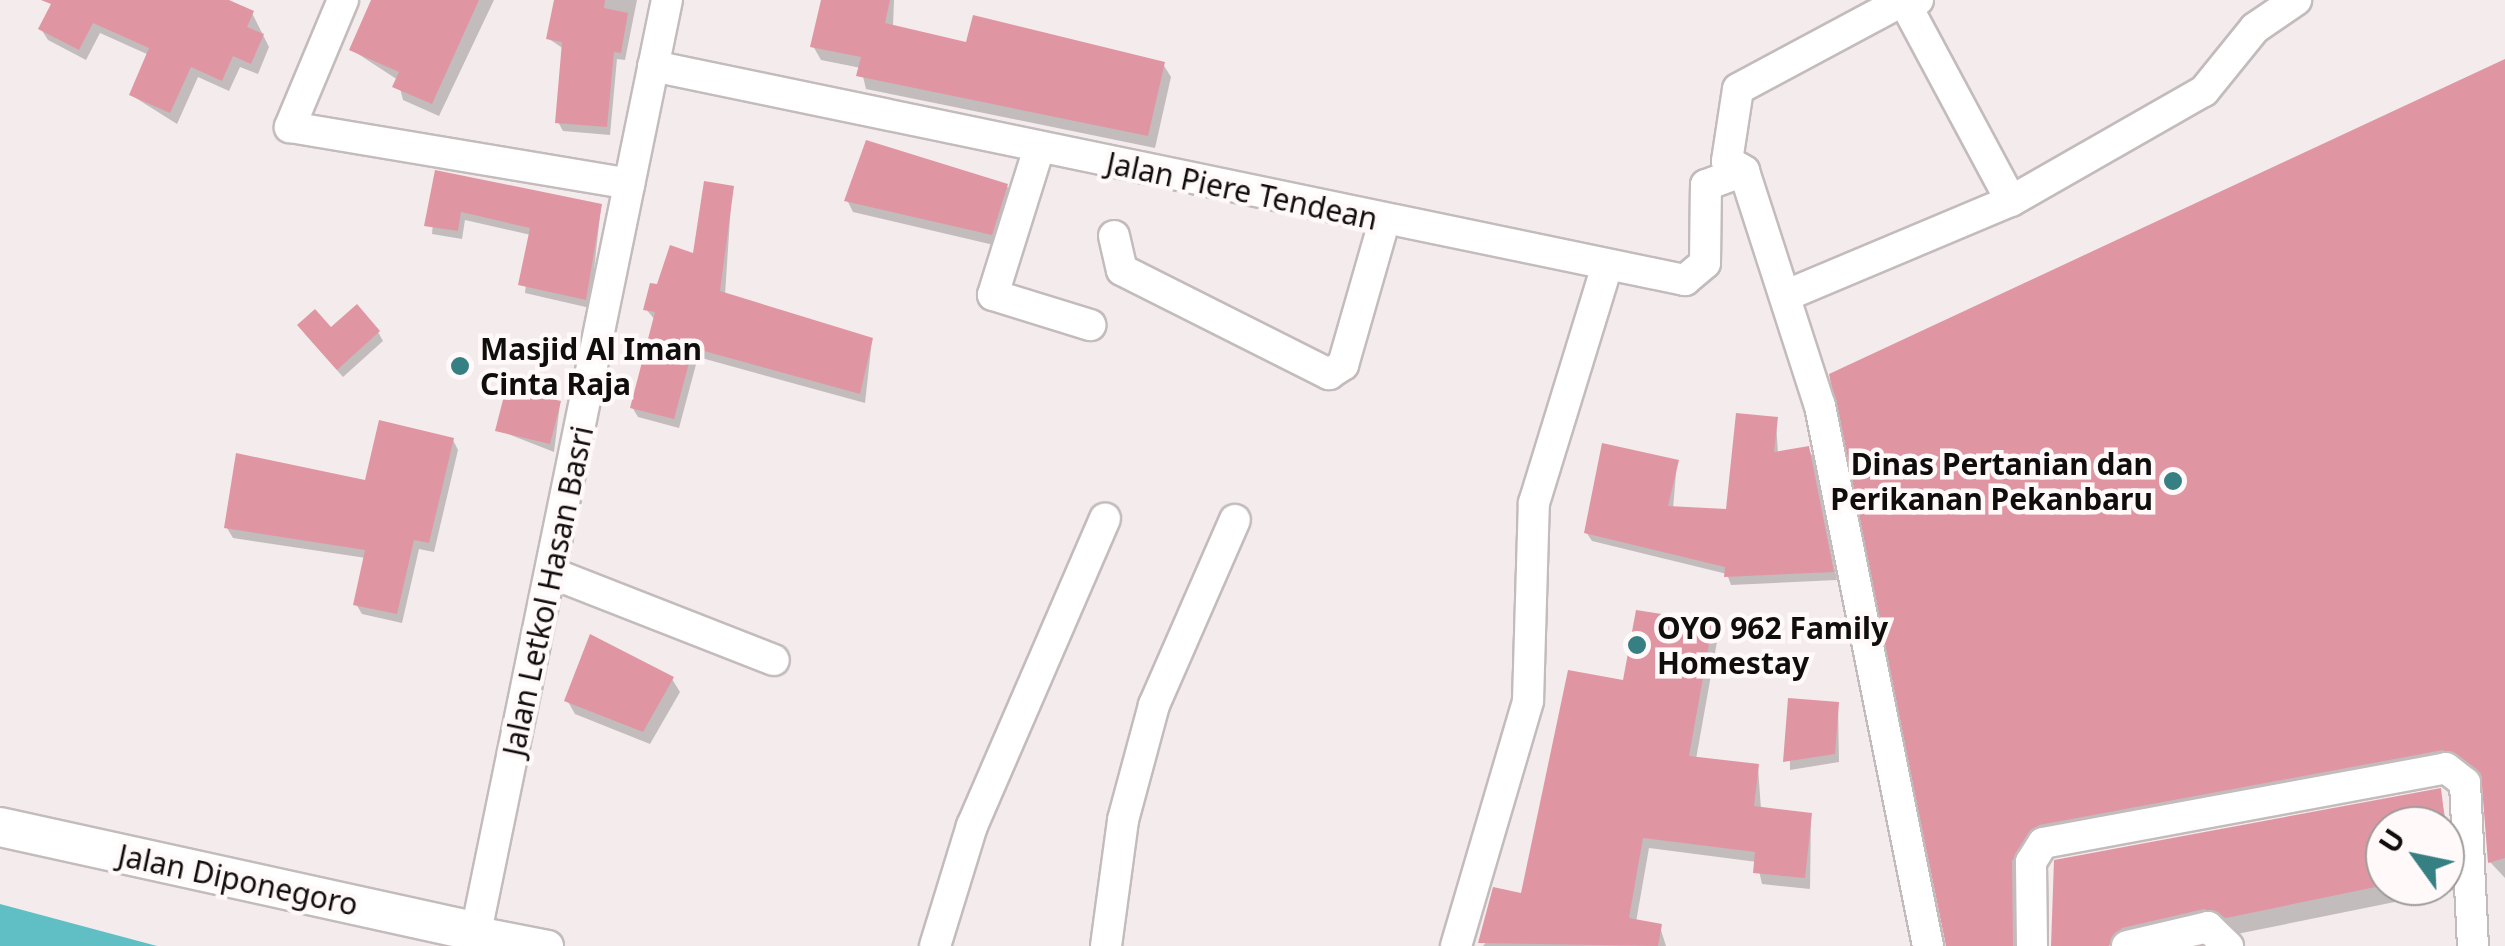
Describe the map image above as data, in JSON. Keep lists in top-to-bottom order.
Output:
{
  "streets": {
    "main road": ["Jalan Diponegoro"],
    "street": ["Jalan Piere Tendean", "Jalan Letkol Hasan Basri"]
  },
  "crossings": [
    ["Jalan Piere Tendean", "Jalan Letkol Hasan Basri"],
    ["Jalan Letkol Hasan Basri", "Jalan Diponegoro"]
  ],
  "places": ["Masjid Al Iman Cinta Raja", "Dinas Pertanian dan Perikanan Pekanbaru", "OYO 962 Family Homestay"],
  "north": "top left"
}
